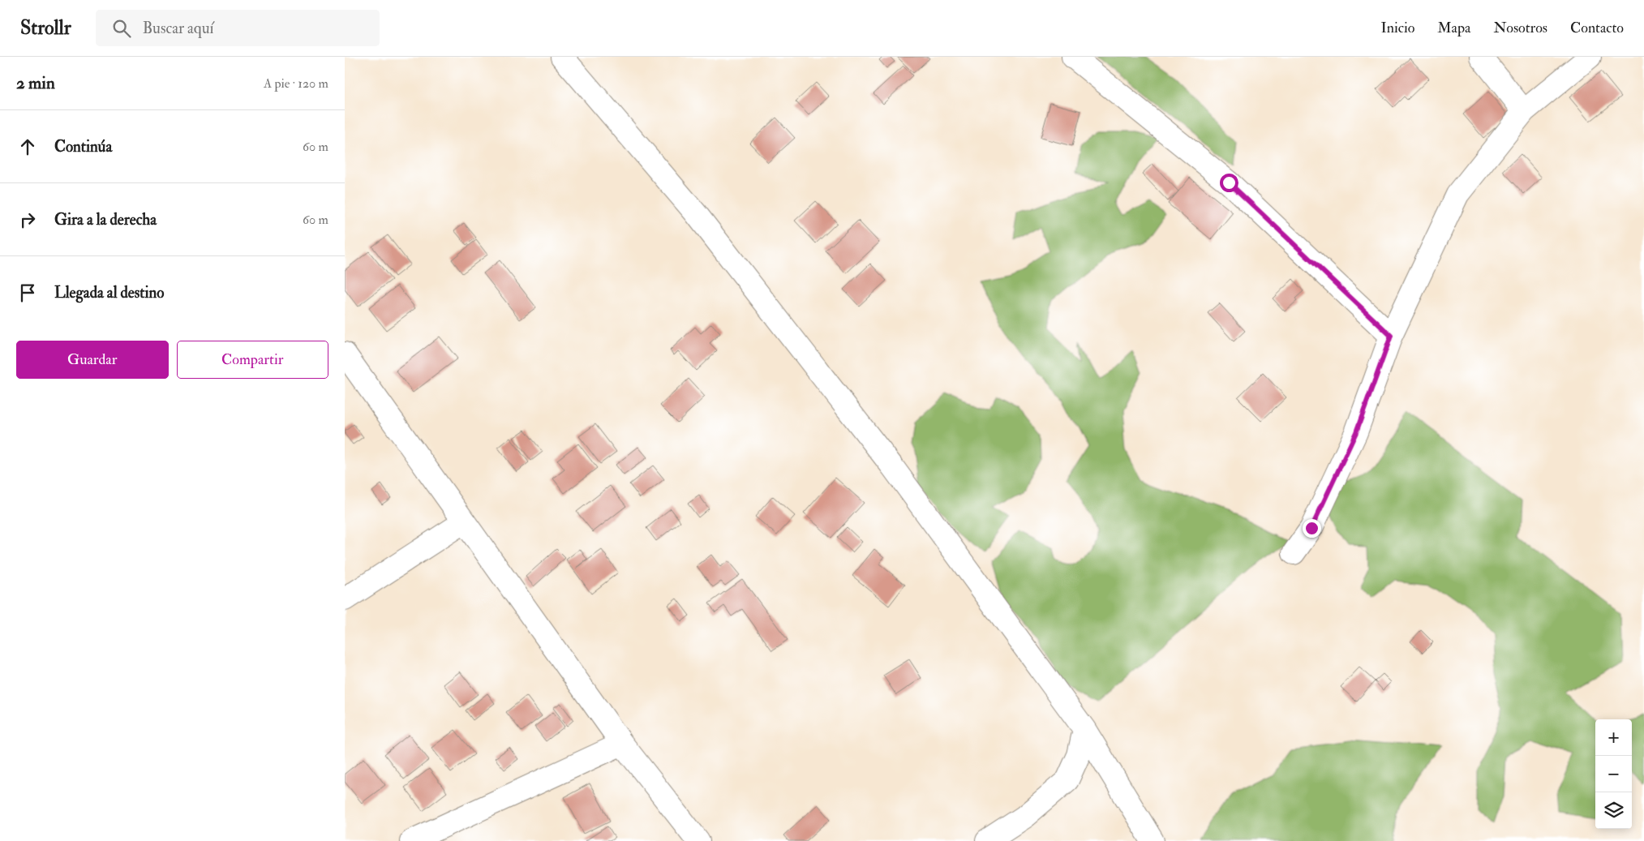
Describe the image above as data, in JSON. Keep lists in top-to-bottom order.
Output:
{
  "page": {
    "header": "Strollr",
    "search": "Buscar aquí",
    "nav": [
      "Inicio",
      "Mapa",
      "Nosotros",
      "Contacto"
    ],
    "heading": ["2 min", "A pie · 120 m"],
    "list": [
      ["Continúa", "60 m"],
      ["Gira a la derecha", "60 m"],
      "Llegada al destino"
    ],
    "buttons": ["Guardar", "Compartir"],
    "map_buttons": ["+", "−"]
  }
}
